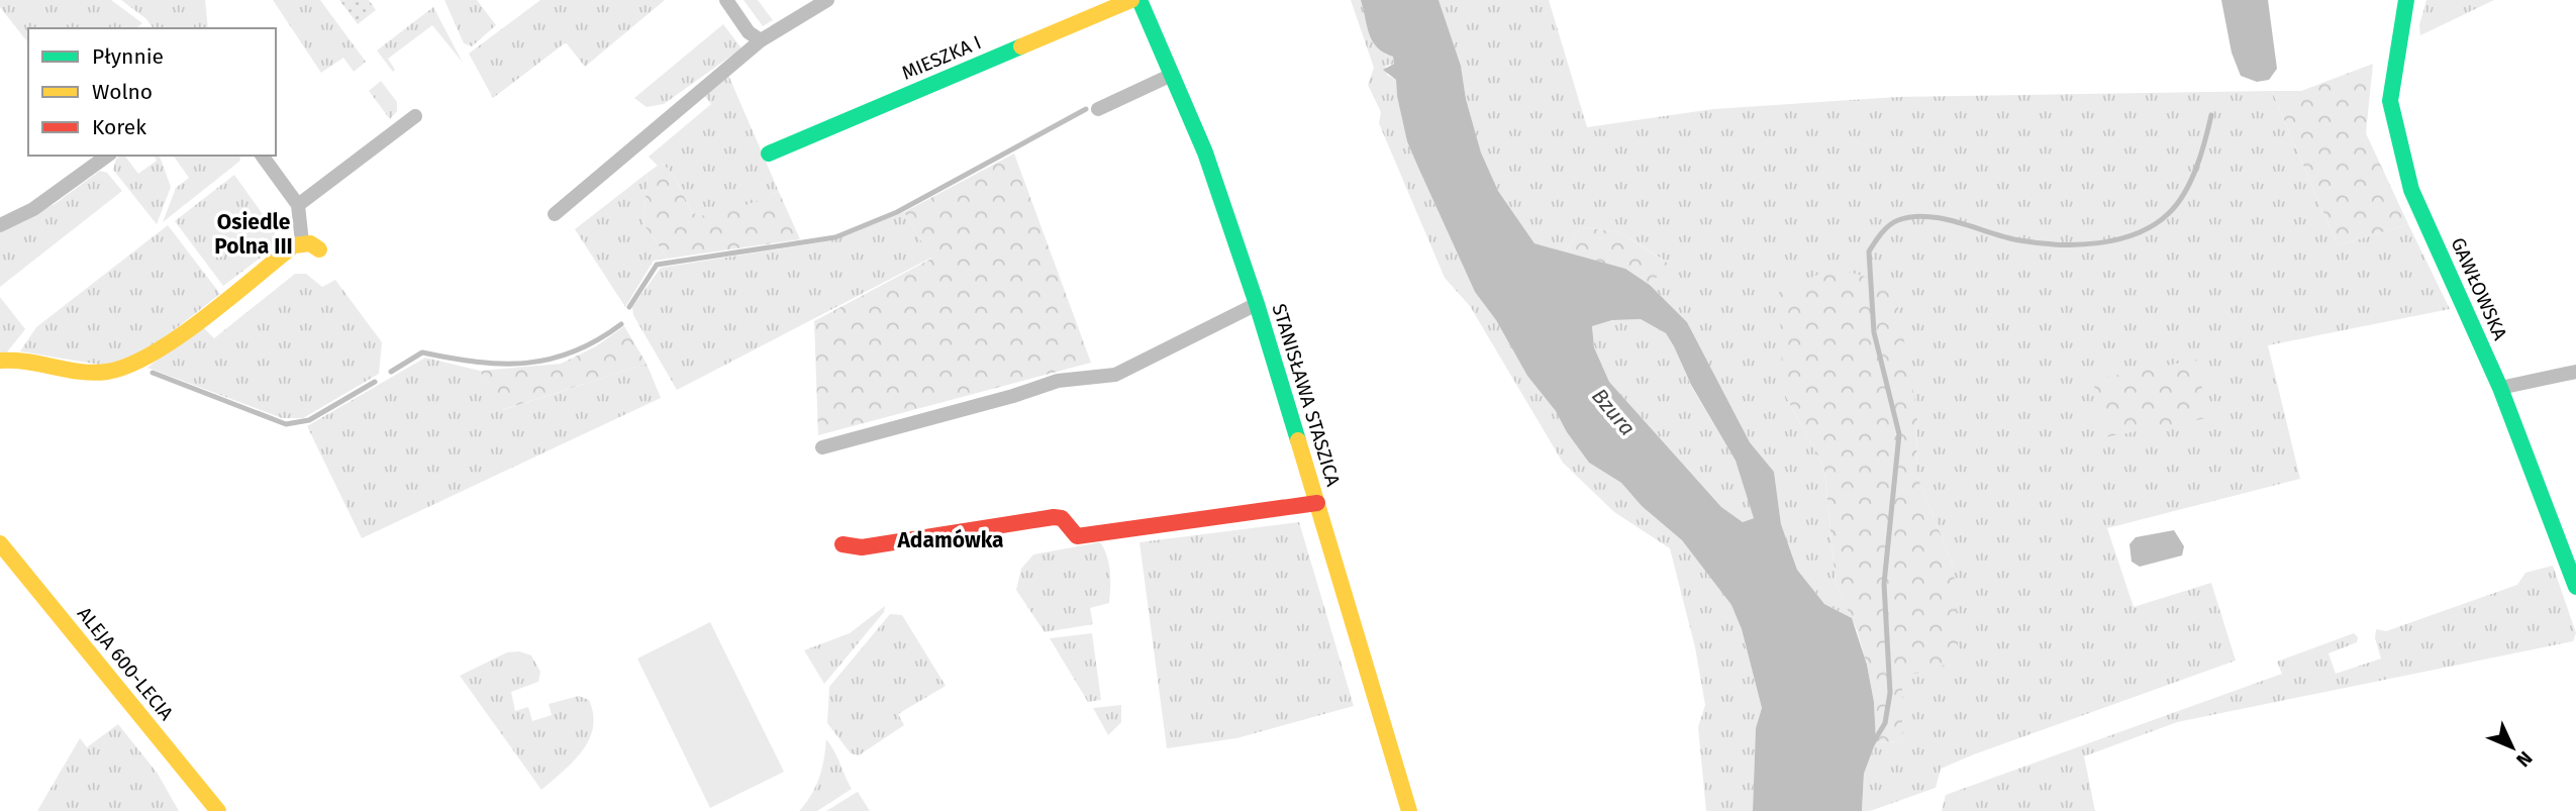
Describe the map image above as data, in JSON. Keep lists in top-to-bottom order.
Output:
{
  "streets": {
    "street": [
      "MIESZKA I",
      "GAWŁOWSKA",
      "STANISŁAWA STASZICA",
      "ALEJA 600-LECIA"
    ]
  },
  "districts": ["Osiedle Polna III", "Adamówka"],
  "water": ["Bzura"],
  "legend": ["Płynnie", "Wolno", "Korek"],
  "north": "bottom right"
}
